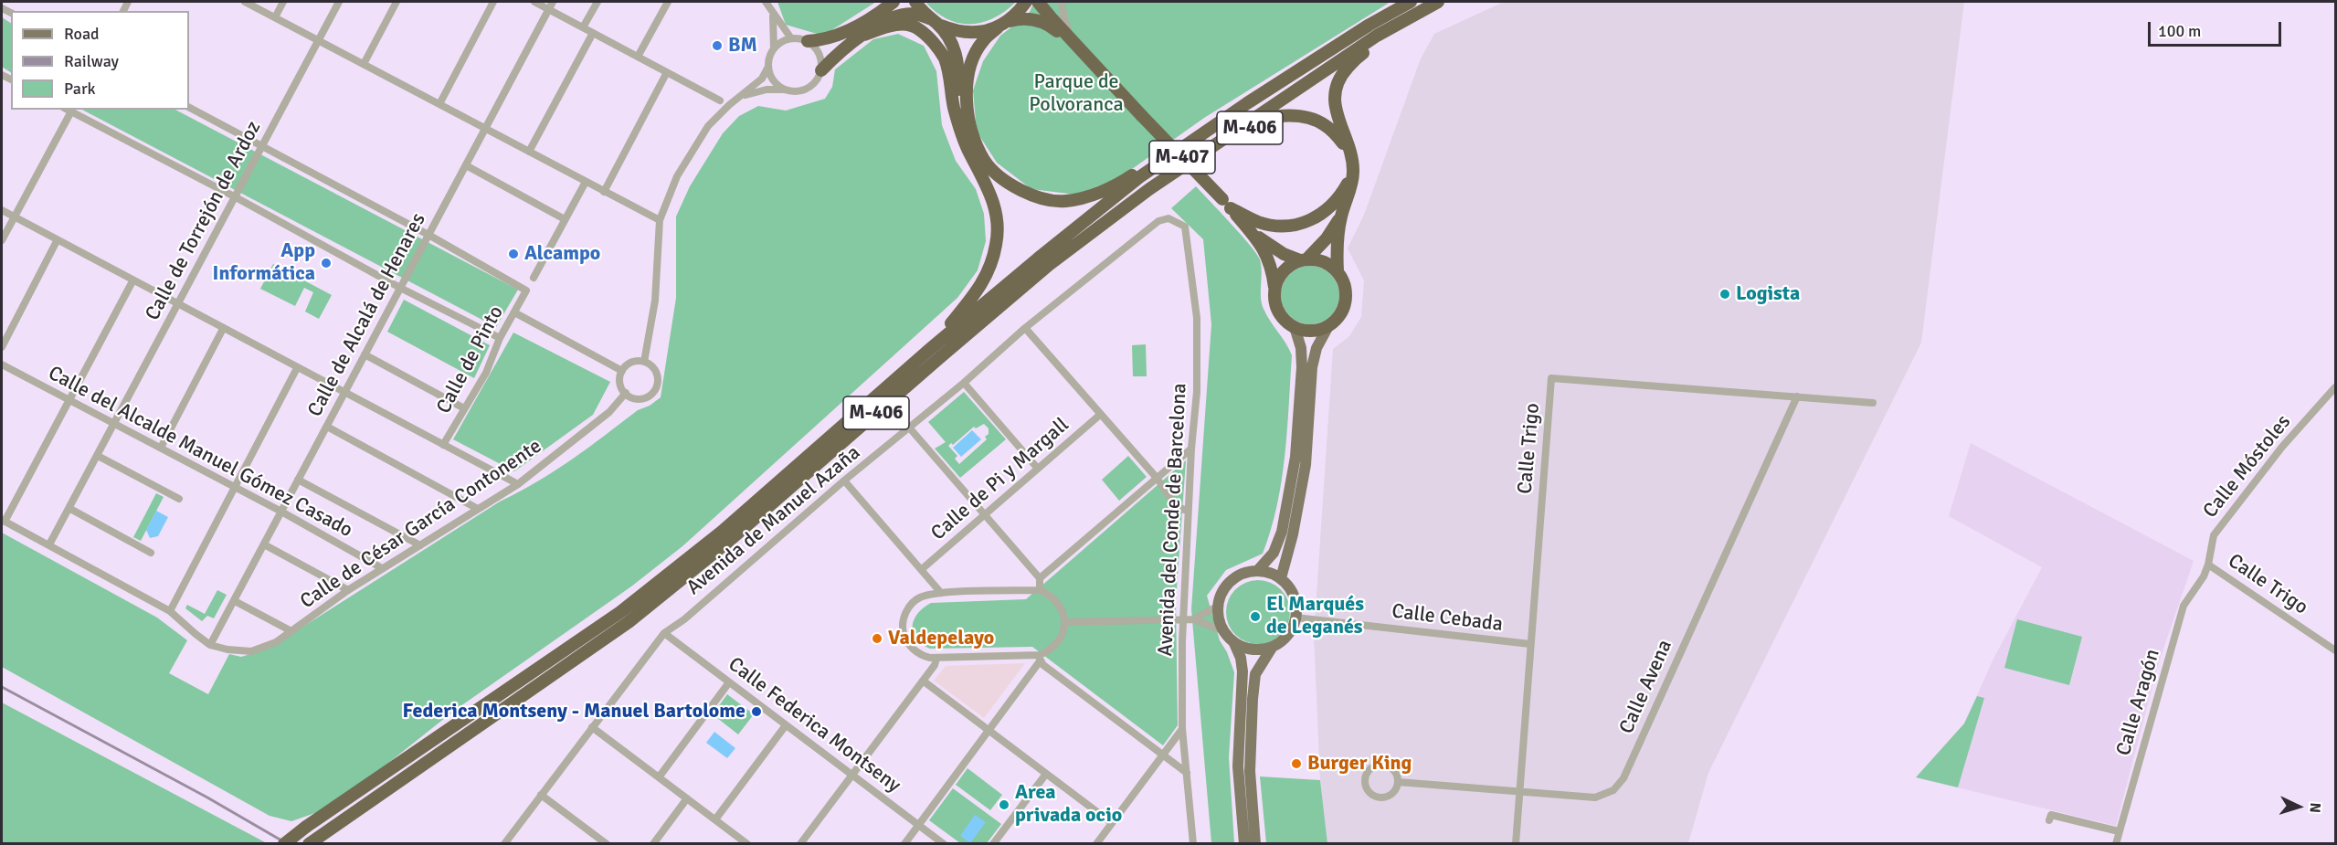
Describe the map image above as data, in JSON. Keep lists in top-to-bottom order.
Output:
{
  "streets": {
    "highway": ["M-406", "M-407"],
    "street": [
      "Calle de Torrejón de Ardoz",
      "Calle de Alcalá de Henares",
      "Calle de Pinto",
      "Calle Trigo",
      "Calle del Alcalde Manuel Gómez Casado",
      "Calle Móstoles",
      "Calle de Pi y Margall",
      "Avenida del Conde de Barcelona",
      "Avenida de Manuel Azaña",
      "Calle de César García Contonente",
      "Calle Cebada",
      "Calle Avena",
      "Calle Aragón",
      "Calle Federica Montseny"
    ]
  },
  "crossings": [
    ["M-406", "M-407"],
    ["Calle de Torrejón de Ardoz", "Calle del Alcalde Manuel Gómez Casado"],
    ["Calle de Alcalá de Henares", "Calle de Pinto"],
    ["Calle de Alcalá de Henares", "Calle del Alcalde Manuel Gómez Casado"],
    ["Calle de Alcalá de Henares", "Calle de César García Contonente"],
    ["Calle Trigo", "Calle Móstoles"],
    ["Calle Trigo", "Calle Cebada"],
    ["Calle Trigo", "Calle Avena"],
    ["Calle del Alcalde Manuel Gómez Casado", "Calle de César García Contonente"],
    ["Calle Móstoles", "Calle Aragón"],
    ["Avenida del Conde de Barcelona", "Avenida de Manuel Azaña"],
    ["Avenida de Manuel Azaña", "Calle Federica Montseny"]
  ],
  "parks": ["Parque de Polvoranca"],
  "places": [
    "BM",
    "Alcampo",
    "App Informática",
    "Logista",
    "El Marqués de Leganés",
    "Valdepelayo",
    "Federica Montseny - Manuel Bartolome",
    "Burger King",
    "Area privada ocio"
  ],
  "legend": ["Road", "Railway", "Park"],
  "scale_bar": "100 m",
  "north": "right"
}
